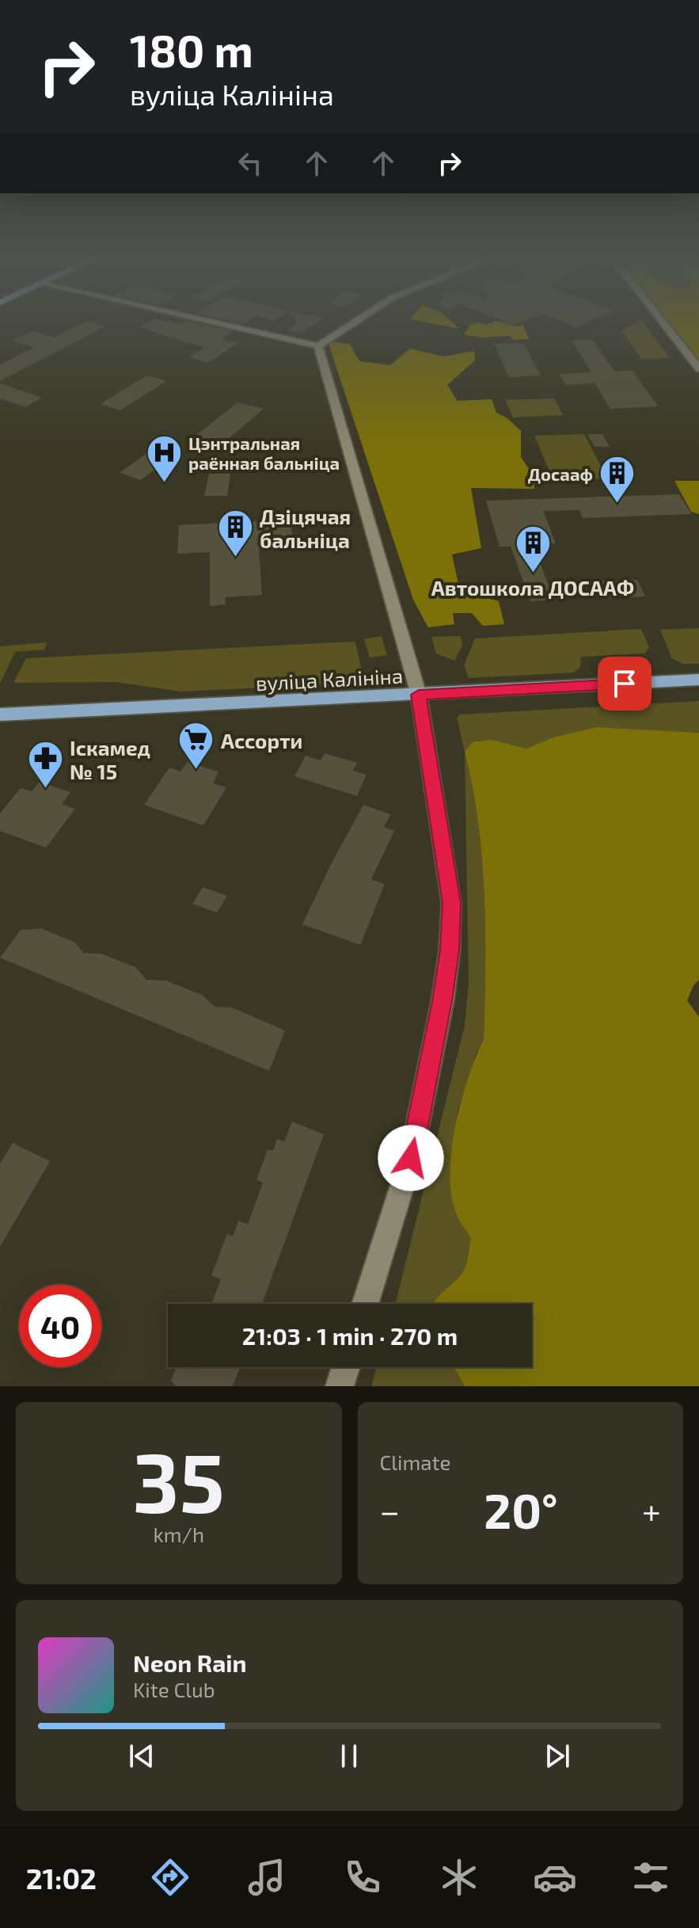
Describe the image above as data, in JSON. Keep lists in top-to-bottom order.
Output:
{
  "streets": {
    "main road": ["вуліца Калініна"]
  },
  "places": {
    "hospital": ["Цэнтральная раённая бальніца"],
    "building": ["Досааф", "Дзіцячая бальніца", "Автошкола ДОСААФ"],
    "supermarket": ["Ассорти"],
    "pharmacy": ["Іскамед № 15"]
  },
  "page": {
    "turn": ["180 m", "вуліца Калініна"],
    "limit": "40",
    "trip": "21:03 · 1 min · 270 m",
    "tile": [
      ["35", "km/h"],
      "Climate"
    ],
    "heat": ["−", "20°", "+"],
    "song": ["Neon Rain", "Kite Club"],
    "tabs": "21:02"
  }
}
